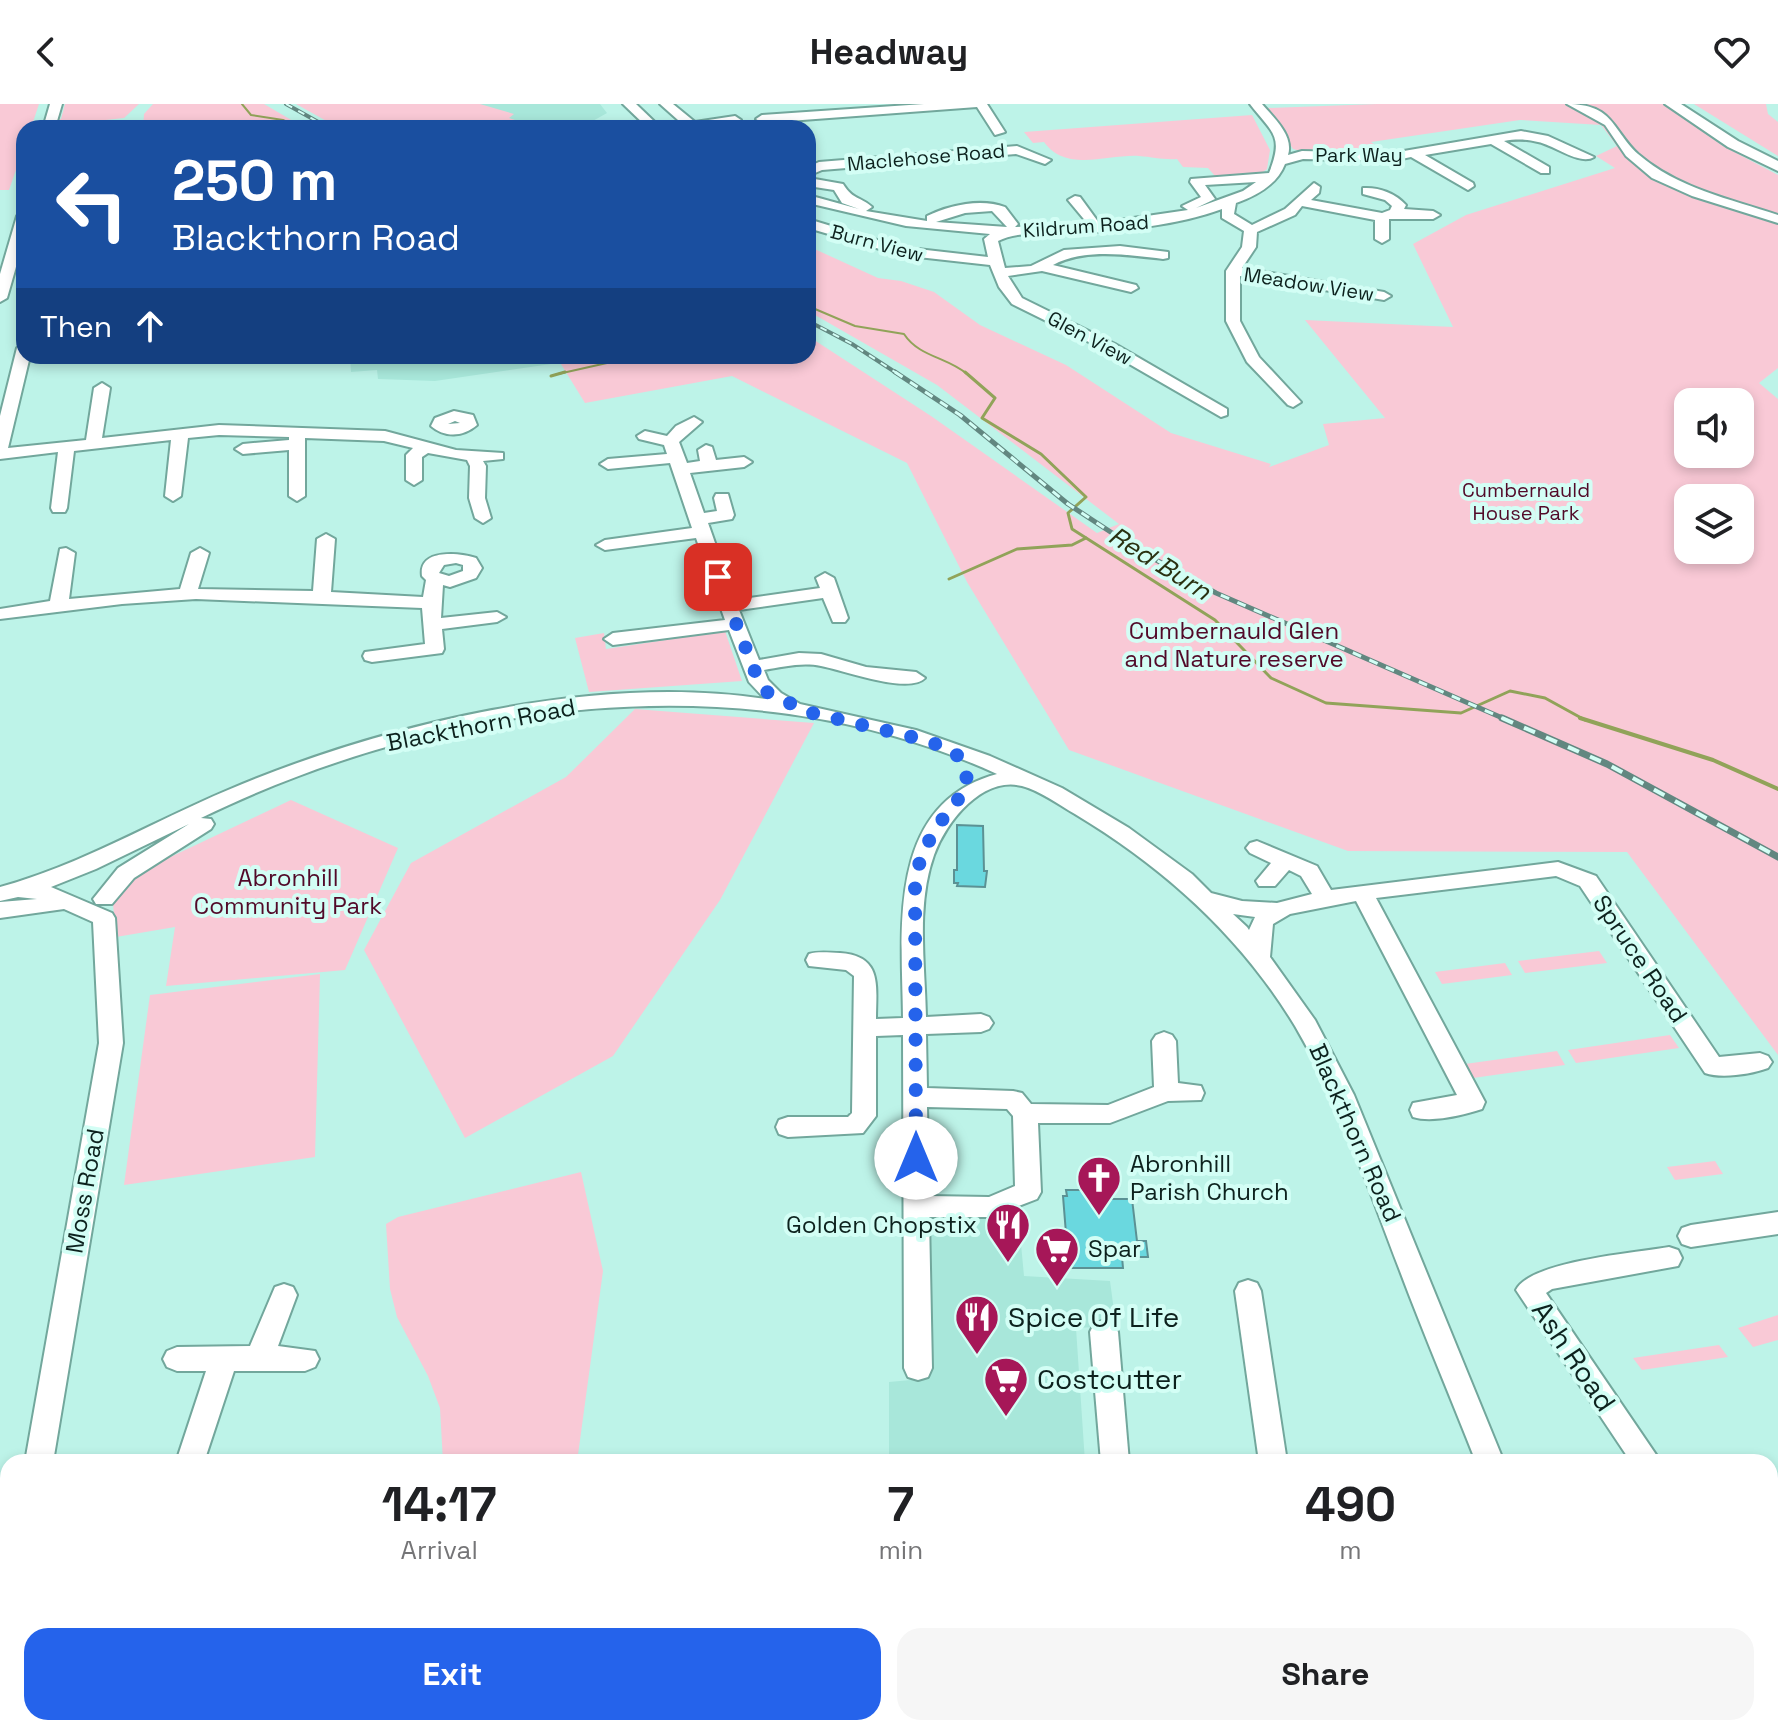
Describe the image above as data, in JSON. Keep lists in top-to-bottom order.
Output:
{
  "streets": {
    "street": [
      "Park Way",
      "Maclehose Road",
      "Kildrum Road",
      "Burn View",
      "Meadow View",
      "Glen View",
      "Blackthorn Road",
      "Spruce Road",
      "Moss Road",
      "Ash Road"
    ]
  },
  "crossings": [
    ["Kildrum Road", "Meadow View"],
    ["Burn View", "Glen View"],
    ["Blackthorn Road", "Spruce Road"],
    ["Blackthorn Road", "Moss Road"]
  ],
  "water": ["Red Burn"],
  "parks": ["Cumbernauld House Park", "Cumbernauld Glen and Nature reserve", "Abronhill Community Park"],
  "places": {
    "church": ["Abronhill Parish Church"],
    "restaurant": ["Golden Chopstix", "Spice Of Life"],
    "supermarket": ["Spar", "Costcutter"]
  },
  "page": {
    "header": "Headway",
    "turn": ["250 m", "Blackthorn Road"],
    "then": "Then",
    "eta": [
      "14:17",
      "Arrival",
      "7",
      "min",
      "490",
      "m"
    ],
    "buttons": ["Exit", "Share"]
  }
}
